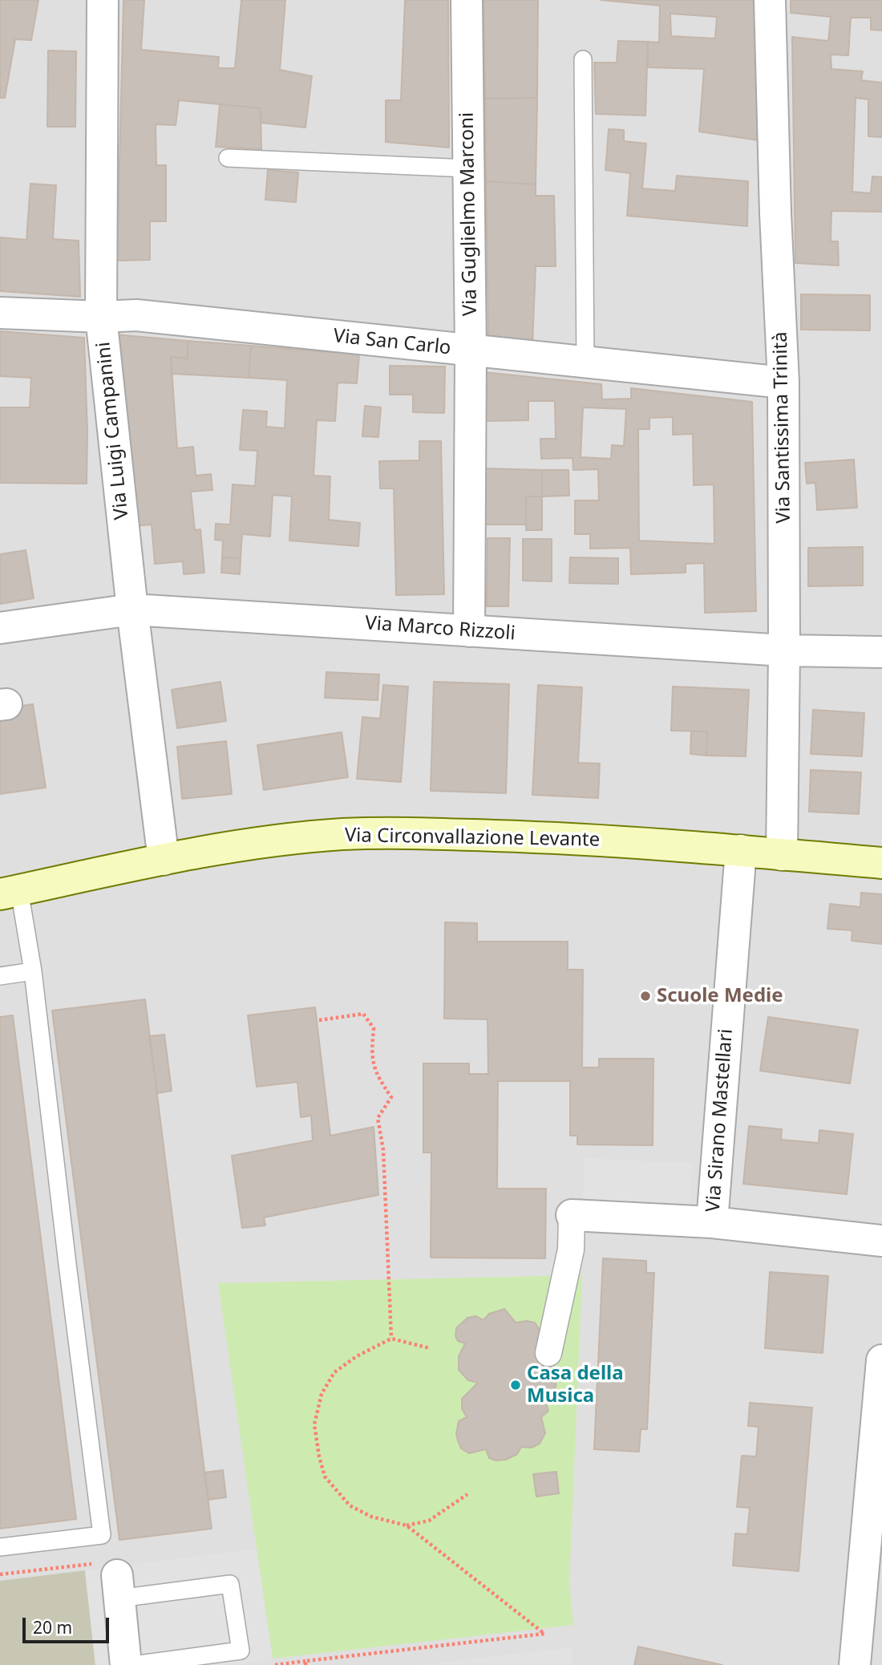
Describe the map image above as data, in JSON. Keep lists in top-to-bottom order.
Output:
{
  "streets": {
    "main road": ["Via Circonvallazione Levante"],
    "street": [
      "Via Guglielmo Marconi",
      "Via San Carlo",
      "Via Santissima Trinità",
      "Via Luigi Campanini",
      "Via Marco Rizzoli",
      "Via Sirano Mastellari"
    ]
  },
  "crossings": [
    ["Via Guglielmo Marconi", "Via San Carlo"],
    ["Via Guglielmo Marconi", "Via Marco Rizzoli"],
    ["Via San Carlo", "Via Santissima Trinità"],
    ["Via San Carlo", "Via Luigi Campanini"],
    ["Via Santissima Trinità", "Via Marco Rizzoli"],
    ["Via Santissima Trinità", "Via Circonvallazione Levante"],
    ["Via Luigi Campanini", "Via Marco Rizzoli"],
    ["Via Luigi Campanini", "Via Circonvallazione Levante"],
    ["Via Circonvallazione Levante", "Via Sirano Mastellari"]
  ],
  "places": ["Scuole Medie", "Casa della Musica"],
  "scale_bar": "20 m"
}
